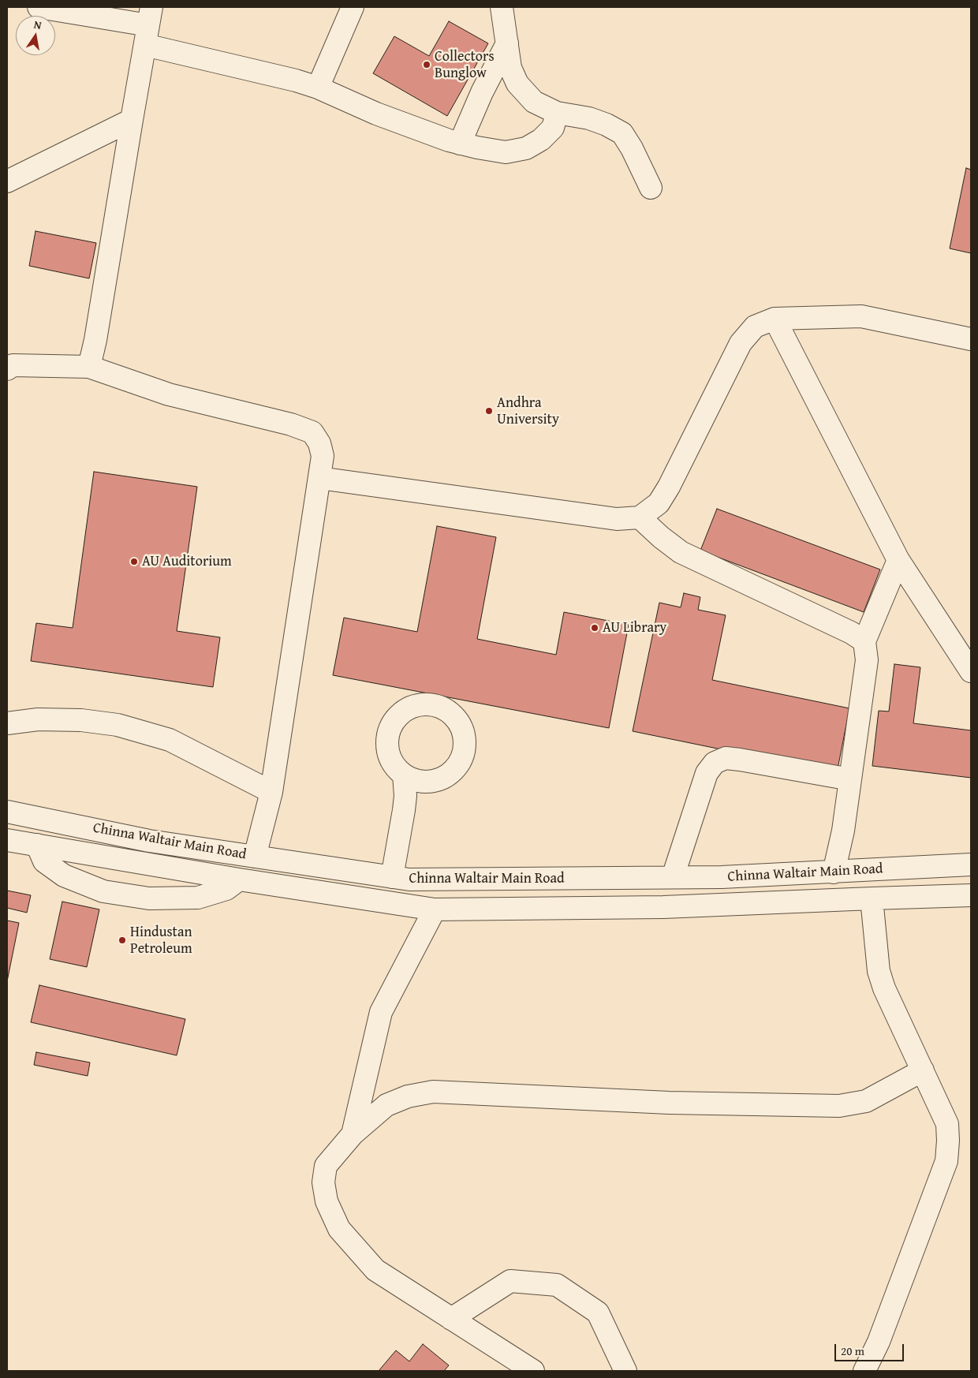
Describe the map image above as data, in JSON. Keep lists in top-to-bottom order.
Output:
{
  "streets": {
    "street": ["Chinna Waltair Main Road"]
  },
  "places": [
    "Collectors Bunglow",
    "Andhra University",
    "AU Auditorium",
    "AU Library",
    "Hindustan Petroleum"
  ],
  "scale_bar": "20 m",
  "north": "top"
}
